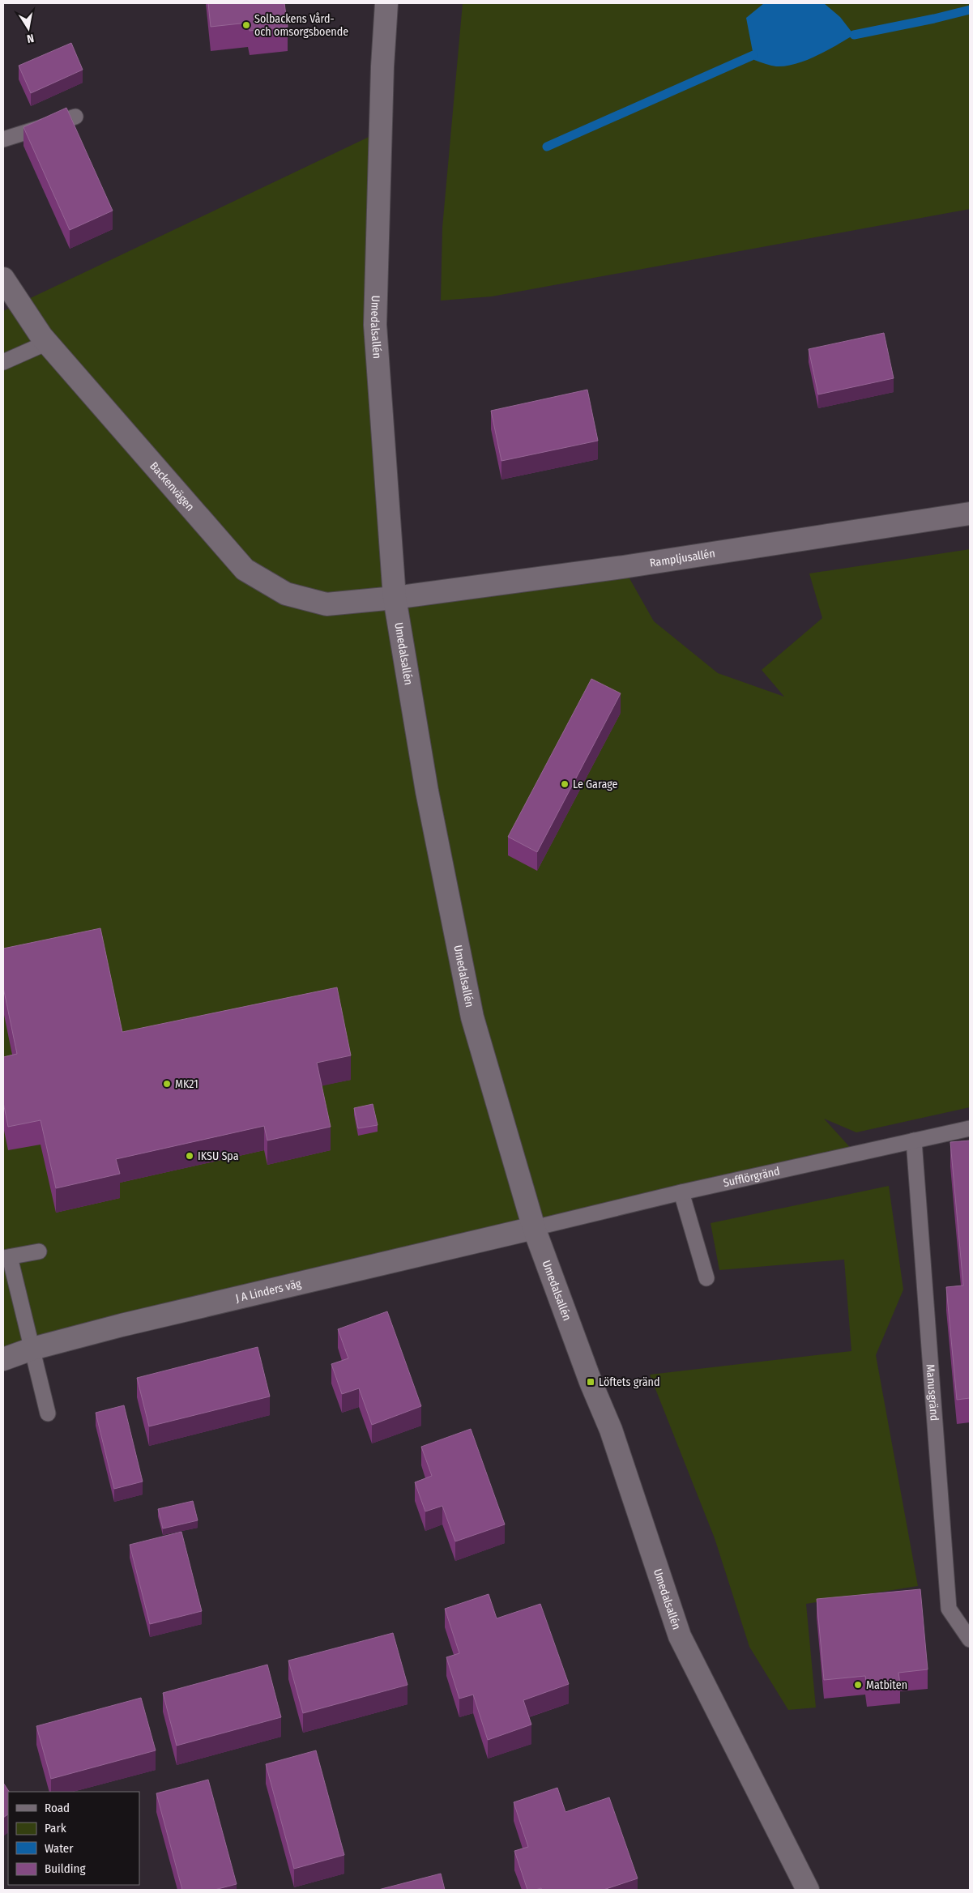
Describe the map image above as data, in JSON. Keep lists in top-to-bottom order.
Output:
{
  "streets": {
    "street": [
      "Umedalsallén",
      "Backenvägen",
      "Rampljusallén",
      "J A Linders väg"
    ],
    "lane": ["Sufflörgränd", "Manusgränd"]
  },
  "crossings": [
    ["Umedalsallén", "Backenvägen"],
    ["Umedalsallén", "Rampljusallén"],
    ["Umedalsallén", "Sufflörgränd"],
    ["Umedalsallén", "J A Linders väg"],
    ["Backenvägen", "Rampljusallén"],
    ["Sufflörgränd", "J A Linders väg"],
    ["Sufflörgränd", "Manusgränd"]
  ],
  "places": {
    "other": [
      "Solbackens Vård- och omsorgsboende",
      "Le Garage",
      "MK21",
      "IKSU Spa",
      "Matbiten"
    ],
    "transit": ["Löftets gränd"]
  },
  "legend": [
    "Road",
    "Park",
    "Water",
    "Building"
  ],
  "north": "bottom"
}
